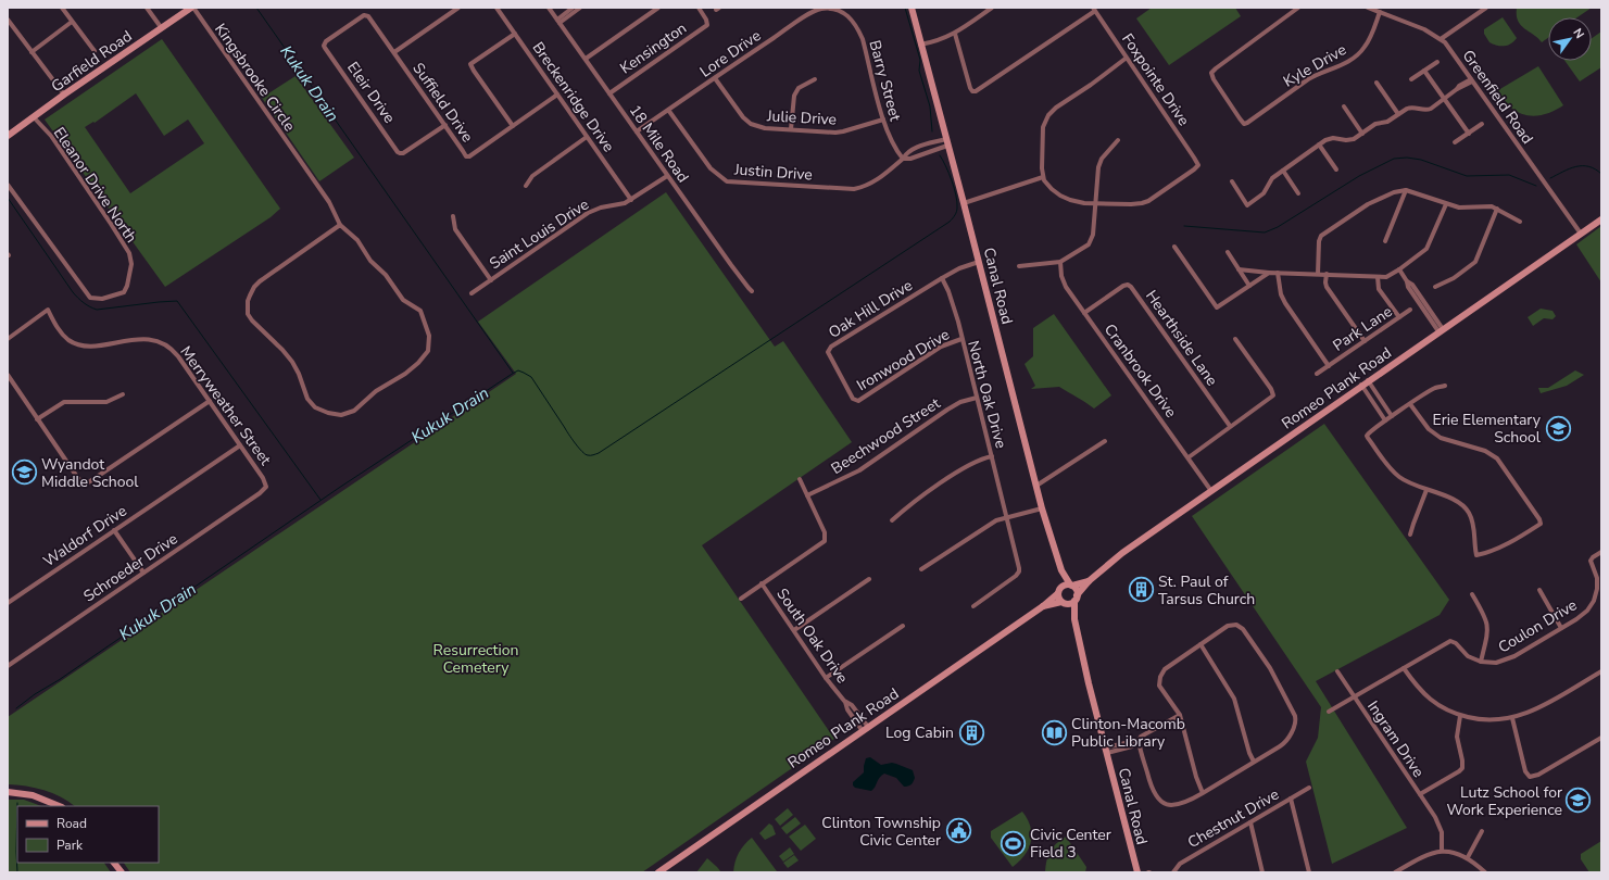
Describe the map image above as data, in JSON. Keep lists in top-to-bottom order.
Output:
{
  "streets": {
    "street": [
      "Kensington",
      "Lore Drive",
      "Garfield Road",
      "Kyle Drive",
      "Kingsbrooke Circle",
      "Foxpointe Drive",
      "Barry Street",
      "Eleir Drive",
      "Breckenridge Drive",
      "Greenfield Road",
      "Suffield Drive",
      "Julie Drive",
      "18 Mile Road",
      "Justin Drive",
      "Eleanor Drive North",
      "Saint Louis Drive",
      "Canal Road",
      "Oak Hill Drive",
      "Park Lane",
      "Hearthside Lane",
      "Ironwood Drive",
      "Cranbrook Drive",
      "Romeo Plank Road",
      "North Oak Drive",
      "Merryweather Street",
      "Beechwood Street",
      "Waldorf Drive",
      "Schroeder Drive",
      "Coulon Drive",
      "South Oak Drive",
      "Ingram Drive",
      "Chestnut Drive"
    ]
  },
  "crossings": [
    ["Kensington", "18 Mile Road"],
    ["Lore Drive", "Barry Street"],
    ["Lore Drive", "Julie Drive"],
    ["Lore Drive", "18 Mile Road"],
    ["Lore Drive", "Justin Drive"],
    ["Garfield Road", "Kingsbrooke Circle"],
    ["Garfield Road", "Eleanor Drive North"],
    ["Kyle Drive", "Greenfield Road"],
    ["Barry Street", "Julie Drive"],
    ["Barry Street", "Justin Drive"],
    ["Eleir Drive", "Suffield Drive"],
    ["Breckenridge Drive", "Suffield Drive"],
    ["Breckenridge Drive", "Saint Louis Drive"],
    ["Greenfield Road", "Romeo Plank Road"],
    ["18 Mile Road", "Saint Louis Drive"],
    ["Justin Drive", "Canal Road"],
    ["Canal Road", "Oak Hill Drive"],
    ["Canal Road", "Romeo Plank Road"],
    ["Oak Hill Drive", "Ironwood Drive"],
    ["Oak Hill Drive", "North Oak Drive"],
    ["Hearthside Lane", "Cranbrook Drive"],
    ["Ironwood Drive", "North Oak Drive"],
    ["Cranbrook Drive", "Romeo Plank Road"],
    ["Romeo Plank Road", "South Oak Drive"],
    ["North Oak Drive", "Beechwood Street"],
    ["Merryweather Street", "Waldorf Drive"],
    ["Merryweather Street", "Schroeder Drive"]
  ],
  "water": ["Kukuk Drain"],
  "parks": ["Resurrection Cemetery"],
  "places": {
    "school or university": ["Erie Elementary School", "Wyandot Middle School", "Lutz School for Work Experience"],
    "building": ["St. Paul of Tarsus Church", "Log Cabin"],
    "library": ["Clinton-Macomb Public Library"],
    "public building": ["Clinton Township Civic Center"],
    "sports": ["Civic Center Field 3"]
  },
  "legend": ["Road", "Park"],
  "north": "top right"
}
